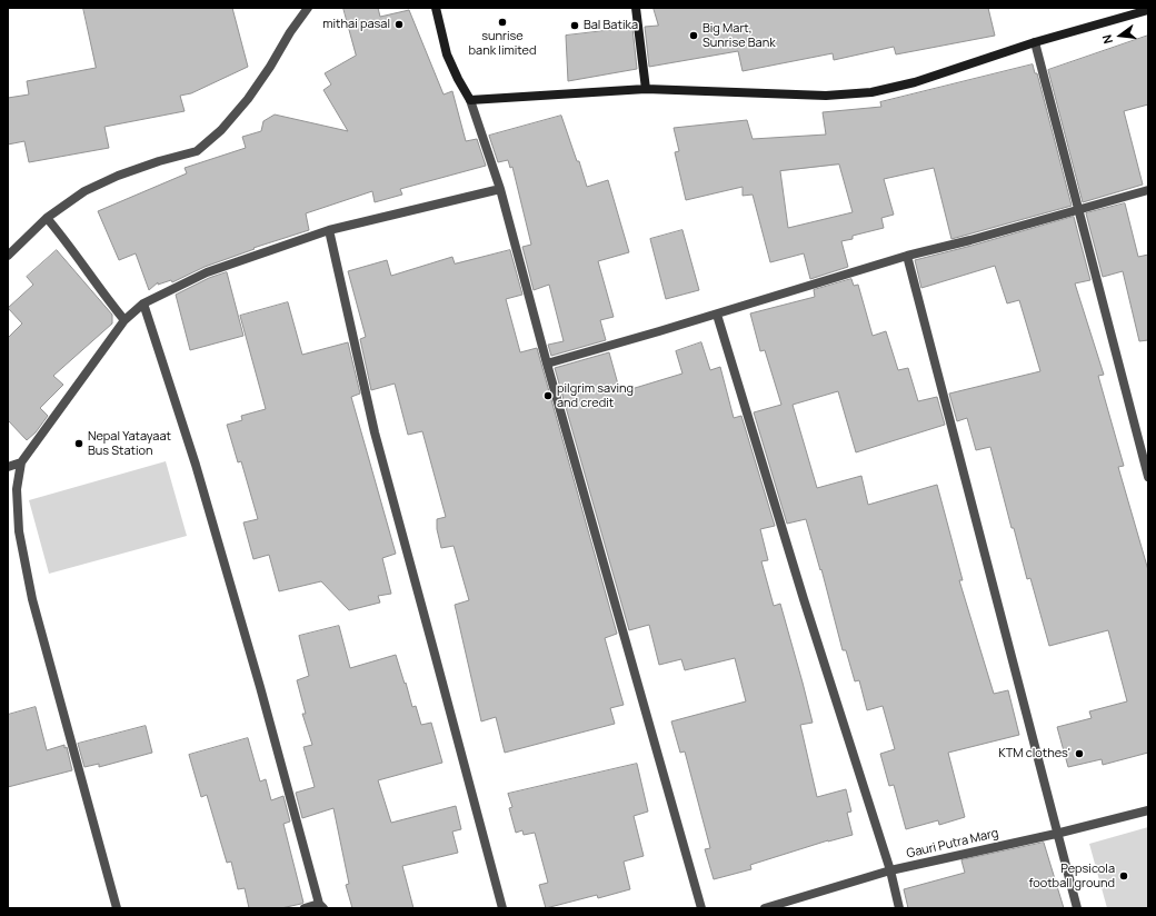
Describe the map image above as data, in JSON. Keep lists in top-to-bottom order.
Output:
{
  "streets": {
    "street": ["Gauri Putra Marg"]
  },
  "places": [
    "sunrise bank limited",
    "mithai pasal",
    "Bal Batika",
    "Big Mart, Sunrise Bank",
    "pilgrim saving and credit",
    "Nepal Yatayaat Bus Station",
    "KTM clothes'",
    "Pepsicola football ground"
  ],
  "north": "left"
}
